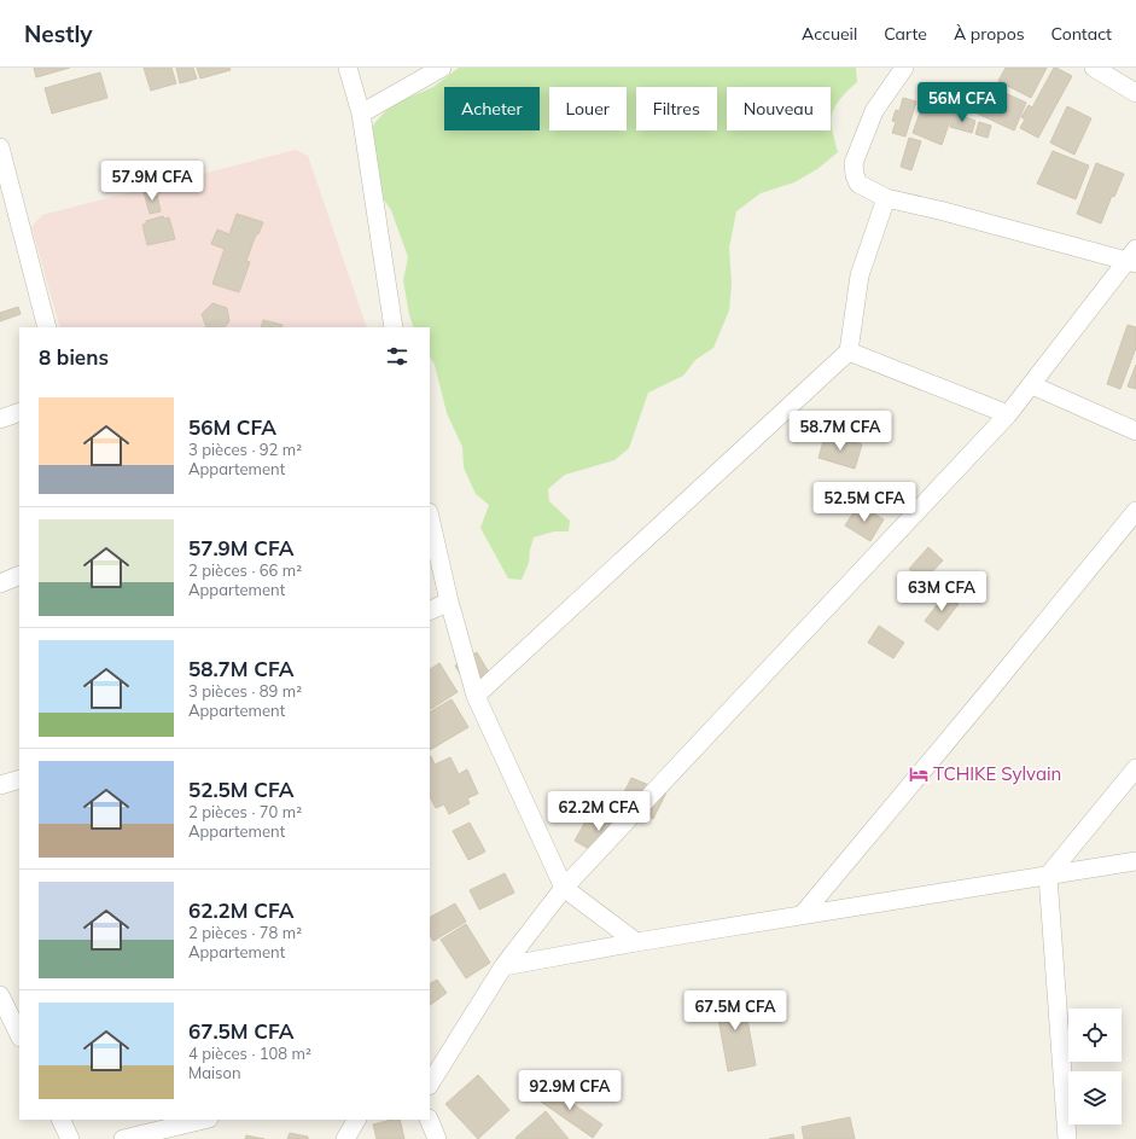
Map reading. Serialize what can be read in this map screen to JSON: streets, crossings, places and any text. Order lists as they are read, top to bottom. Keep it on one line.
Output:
{"places":{"hotel":["TCHIKE Sylvain"]},"page":{"header":"Nestly","nav":["Accueil","Carte","À propos","Contact"],"price":["56M CFA","57.9M CFA","58.7M CFA","52.5M CFA","63M CFA","62.2M CFA","67.5M CFA","92.9M CFA"],"chip":["Acheter","Louer","Filtres","Nouveau"],"heading":"8 biens","list":[{"name":"56M CFA","note":"3 pièces · 92 m² · Appartement"},{"name":"57.9M CFA","note":"2 pièces · 66 m² · Appartement"},{"name":"58.7M CFA","note":"3 pièces · 89 m² · Appartement"},{"name":"52.5M CFA","note":"2 pièces · 70 m² · Appartement"},{"name":"62.2M CFA","note":"2 pièces · 78 m² · Appartement"},{"name":"67.5M CFA","note":"4 pièces · 108 m² · Maison"}]}}
